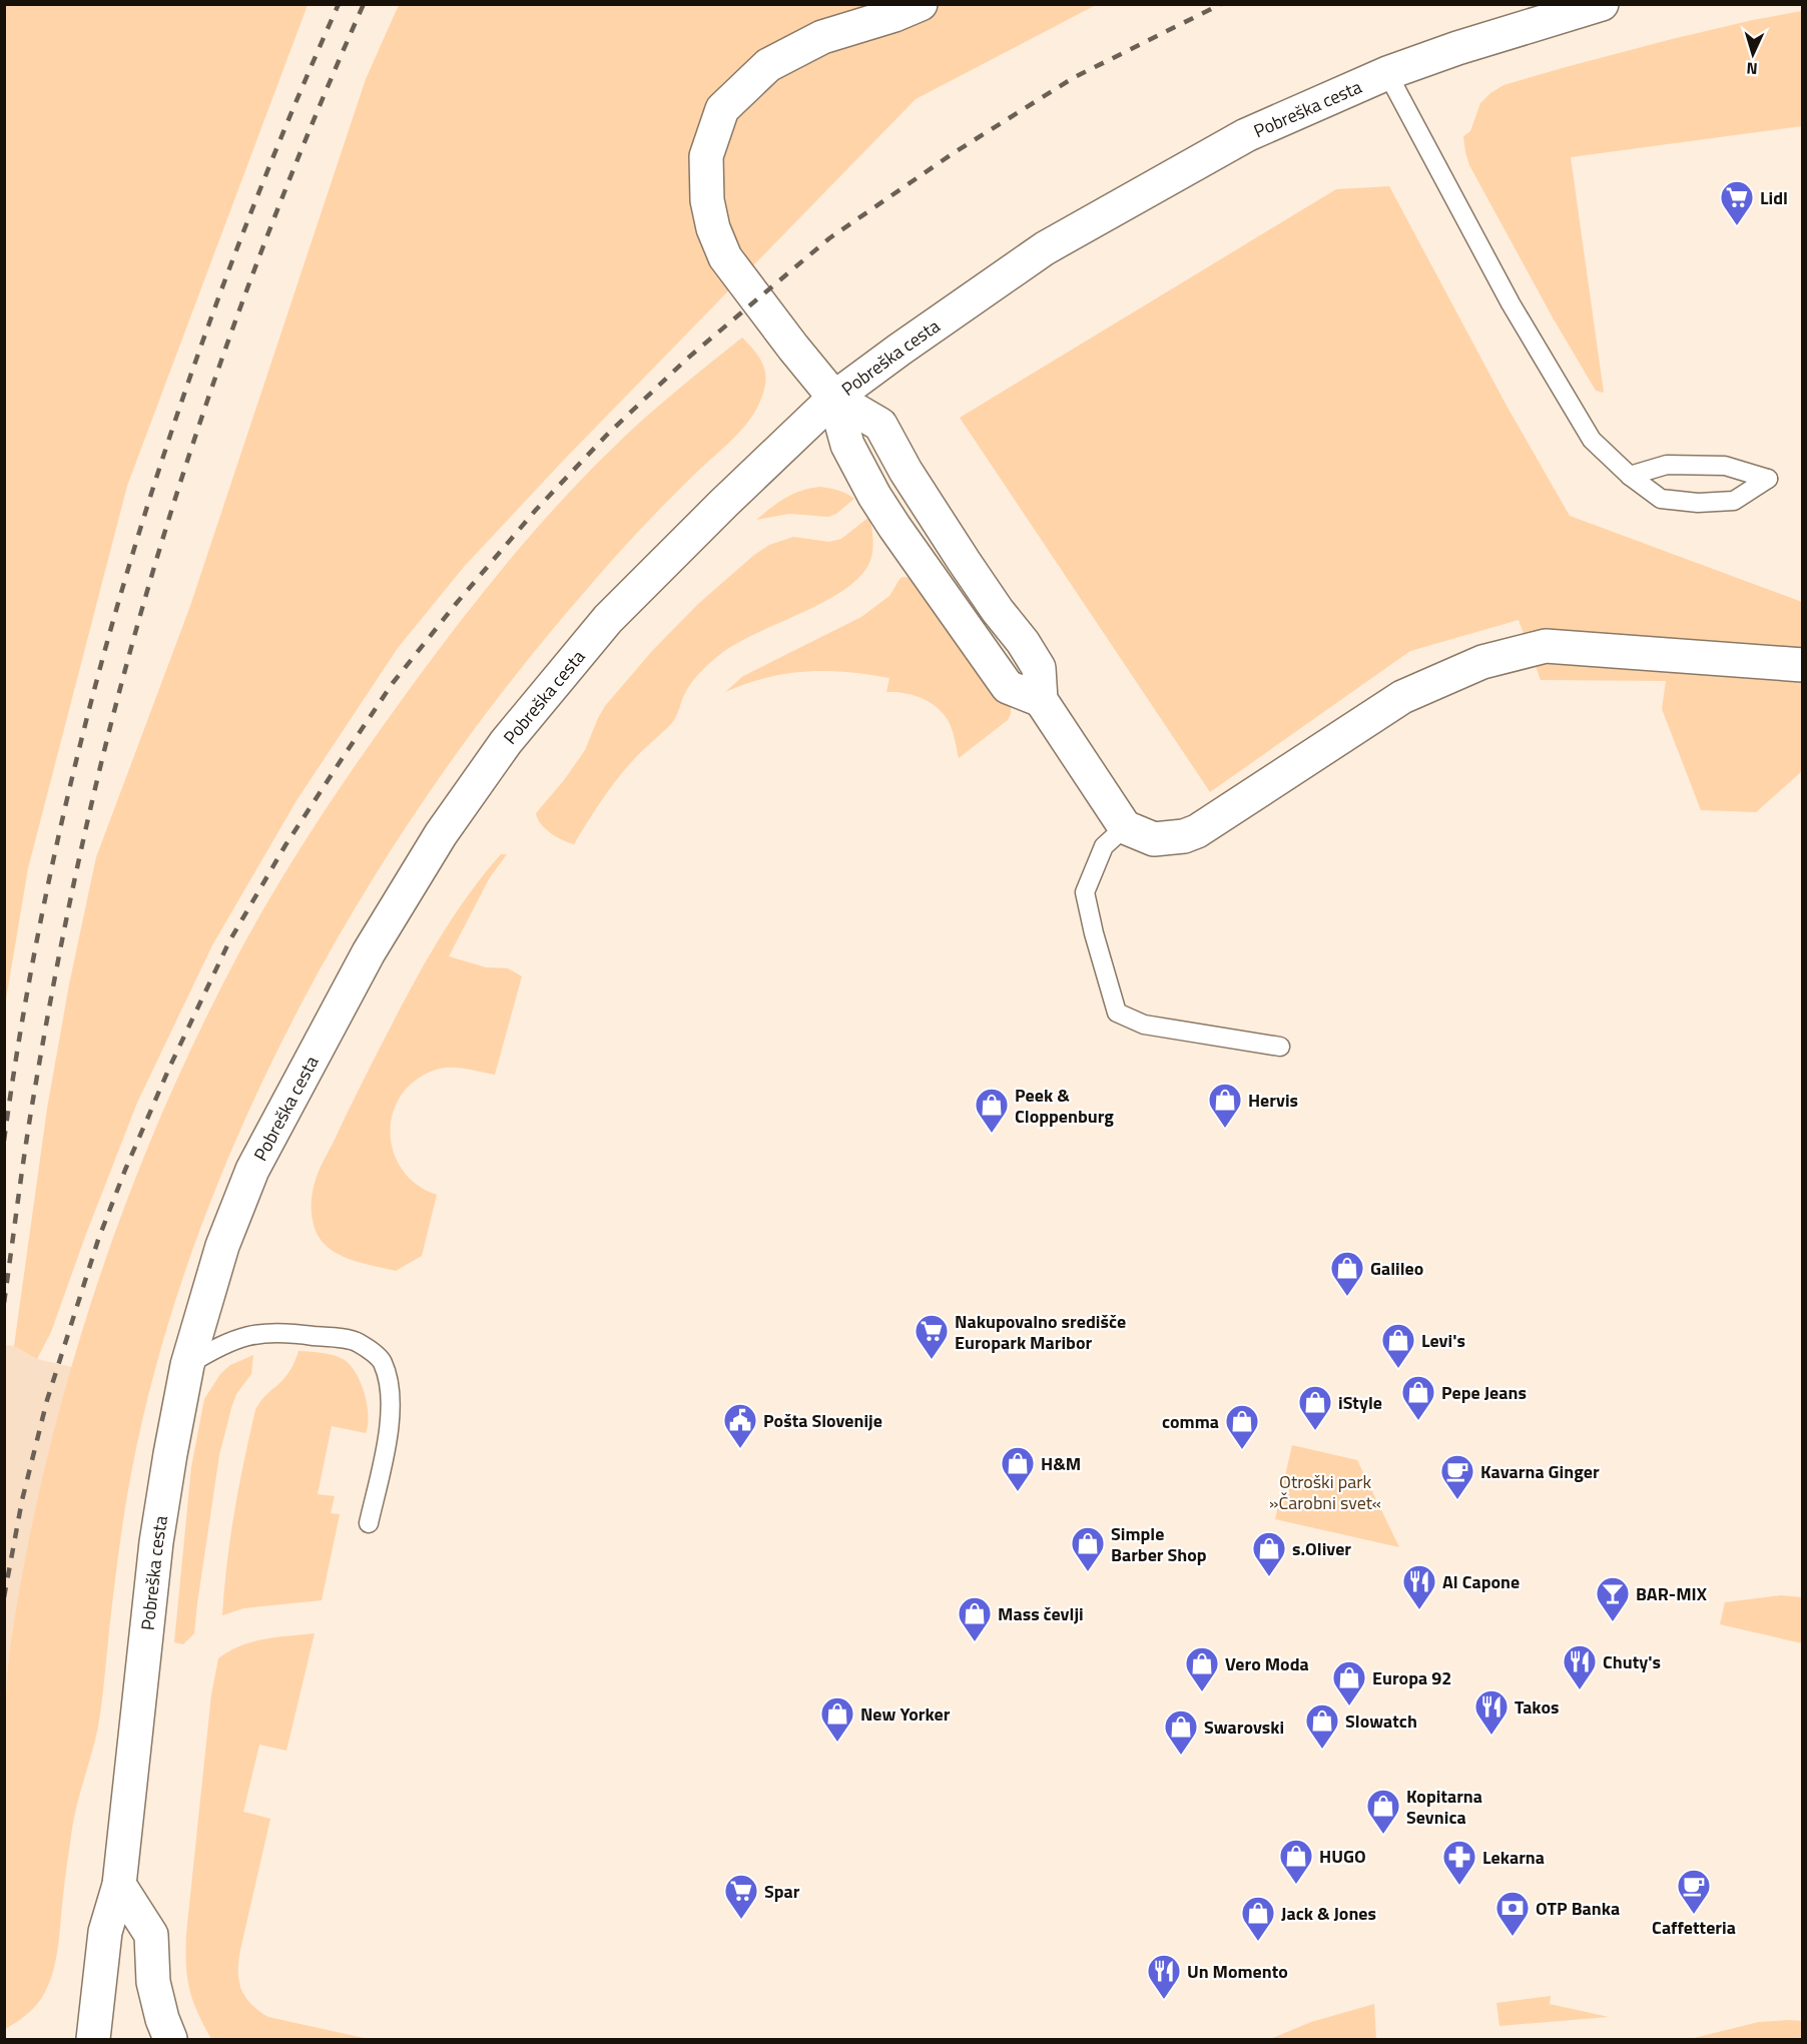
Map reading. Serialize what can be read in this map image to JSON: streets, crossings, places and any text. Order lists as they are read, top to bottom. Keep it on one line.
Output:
{"streets":{"street":["Pobreška cesta"]},"parks":["Otroški park »Čarobni svet«"],"places":{"supermarket":["Lidl","Nakupovalno središče Europark Maribor","Spar"],"shop":["Hervis","Peek & Cloppenburg","Galileo","Levi's","Pepe Jeans","iStyle","comma","H&M","Simple Barber Shop","s.Oliver","Mass čevlji","Vero Moda","Europa 92","New Yorker","Slowatch","Swarovski","Kopitarna Sevnica","HUGO","Jack & Jones"],"public building":["Pošta Slovenije"],"cafe":["Kavarna Ginger","Caffetteria"],"restaurant":["Al Capone","Chuty's","Takos","Un Momento"],"bar":["BAR-MIX"],"pharmacy":["Lekarna"],"bank":["OTP Banka"]},"north":"bottom"}
